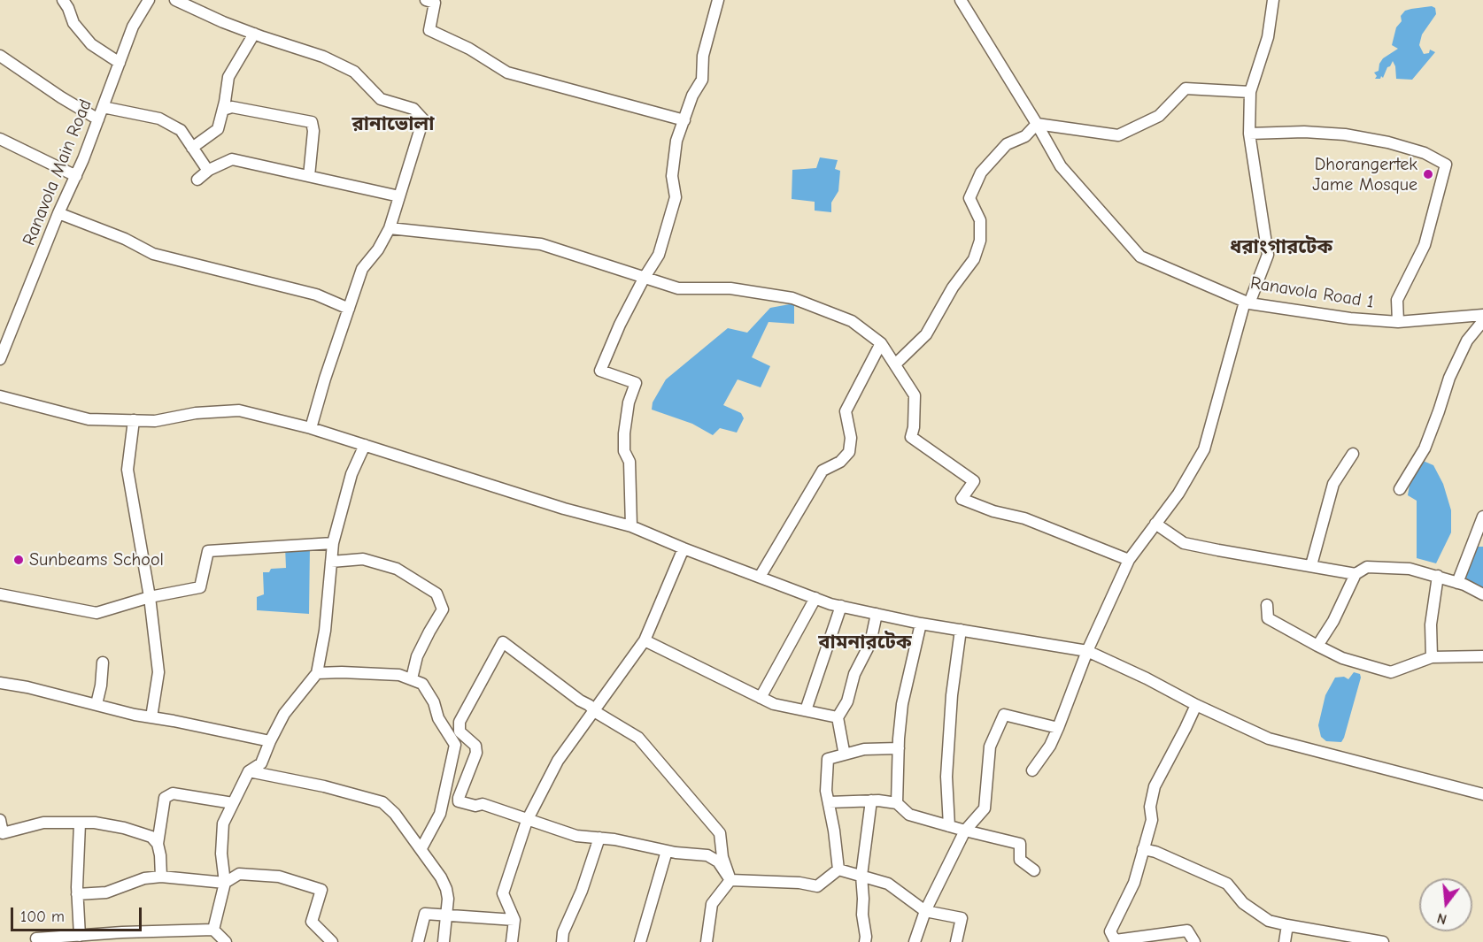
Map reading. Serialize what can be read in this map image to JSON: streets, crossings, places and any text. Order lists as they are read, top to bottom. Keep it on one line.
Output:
{"streets":{"street":["Ranavola Main Road","Ranavola Road 1"]},"districts":["রানাভোলা","ধরাংগারটেক","বামনারটেক"],"places":["Dhorangertek Jame Mosque","Sunbeams School"],"scale_bar":"100 m","north":"bottom"}
